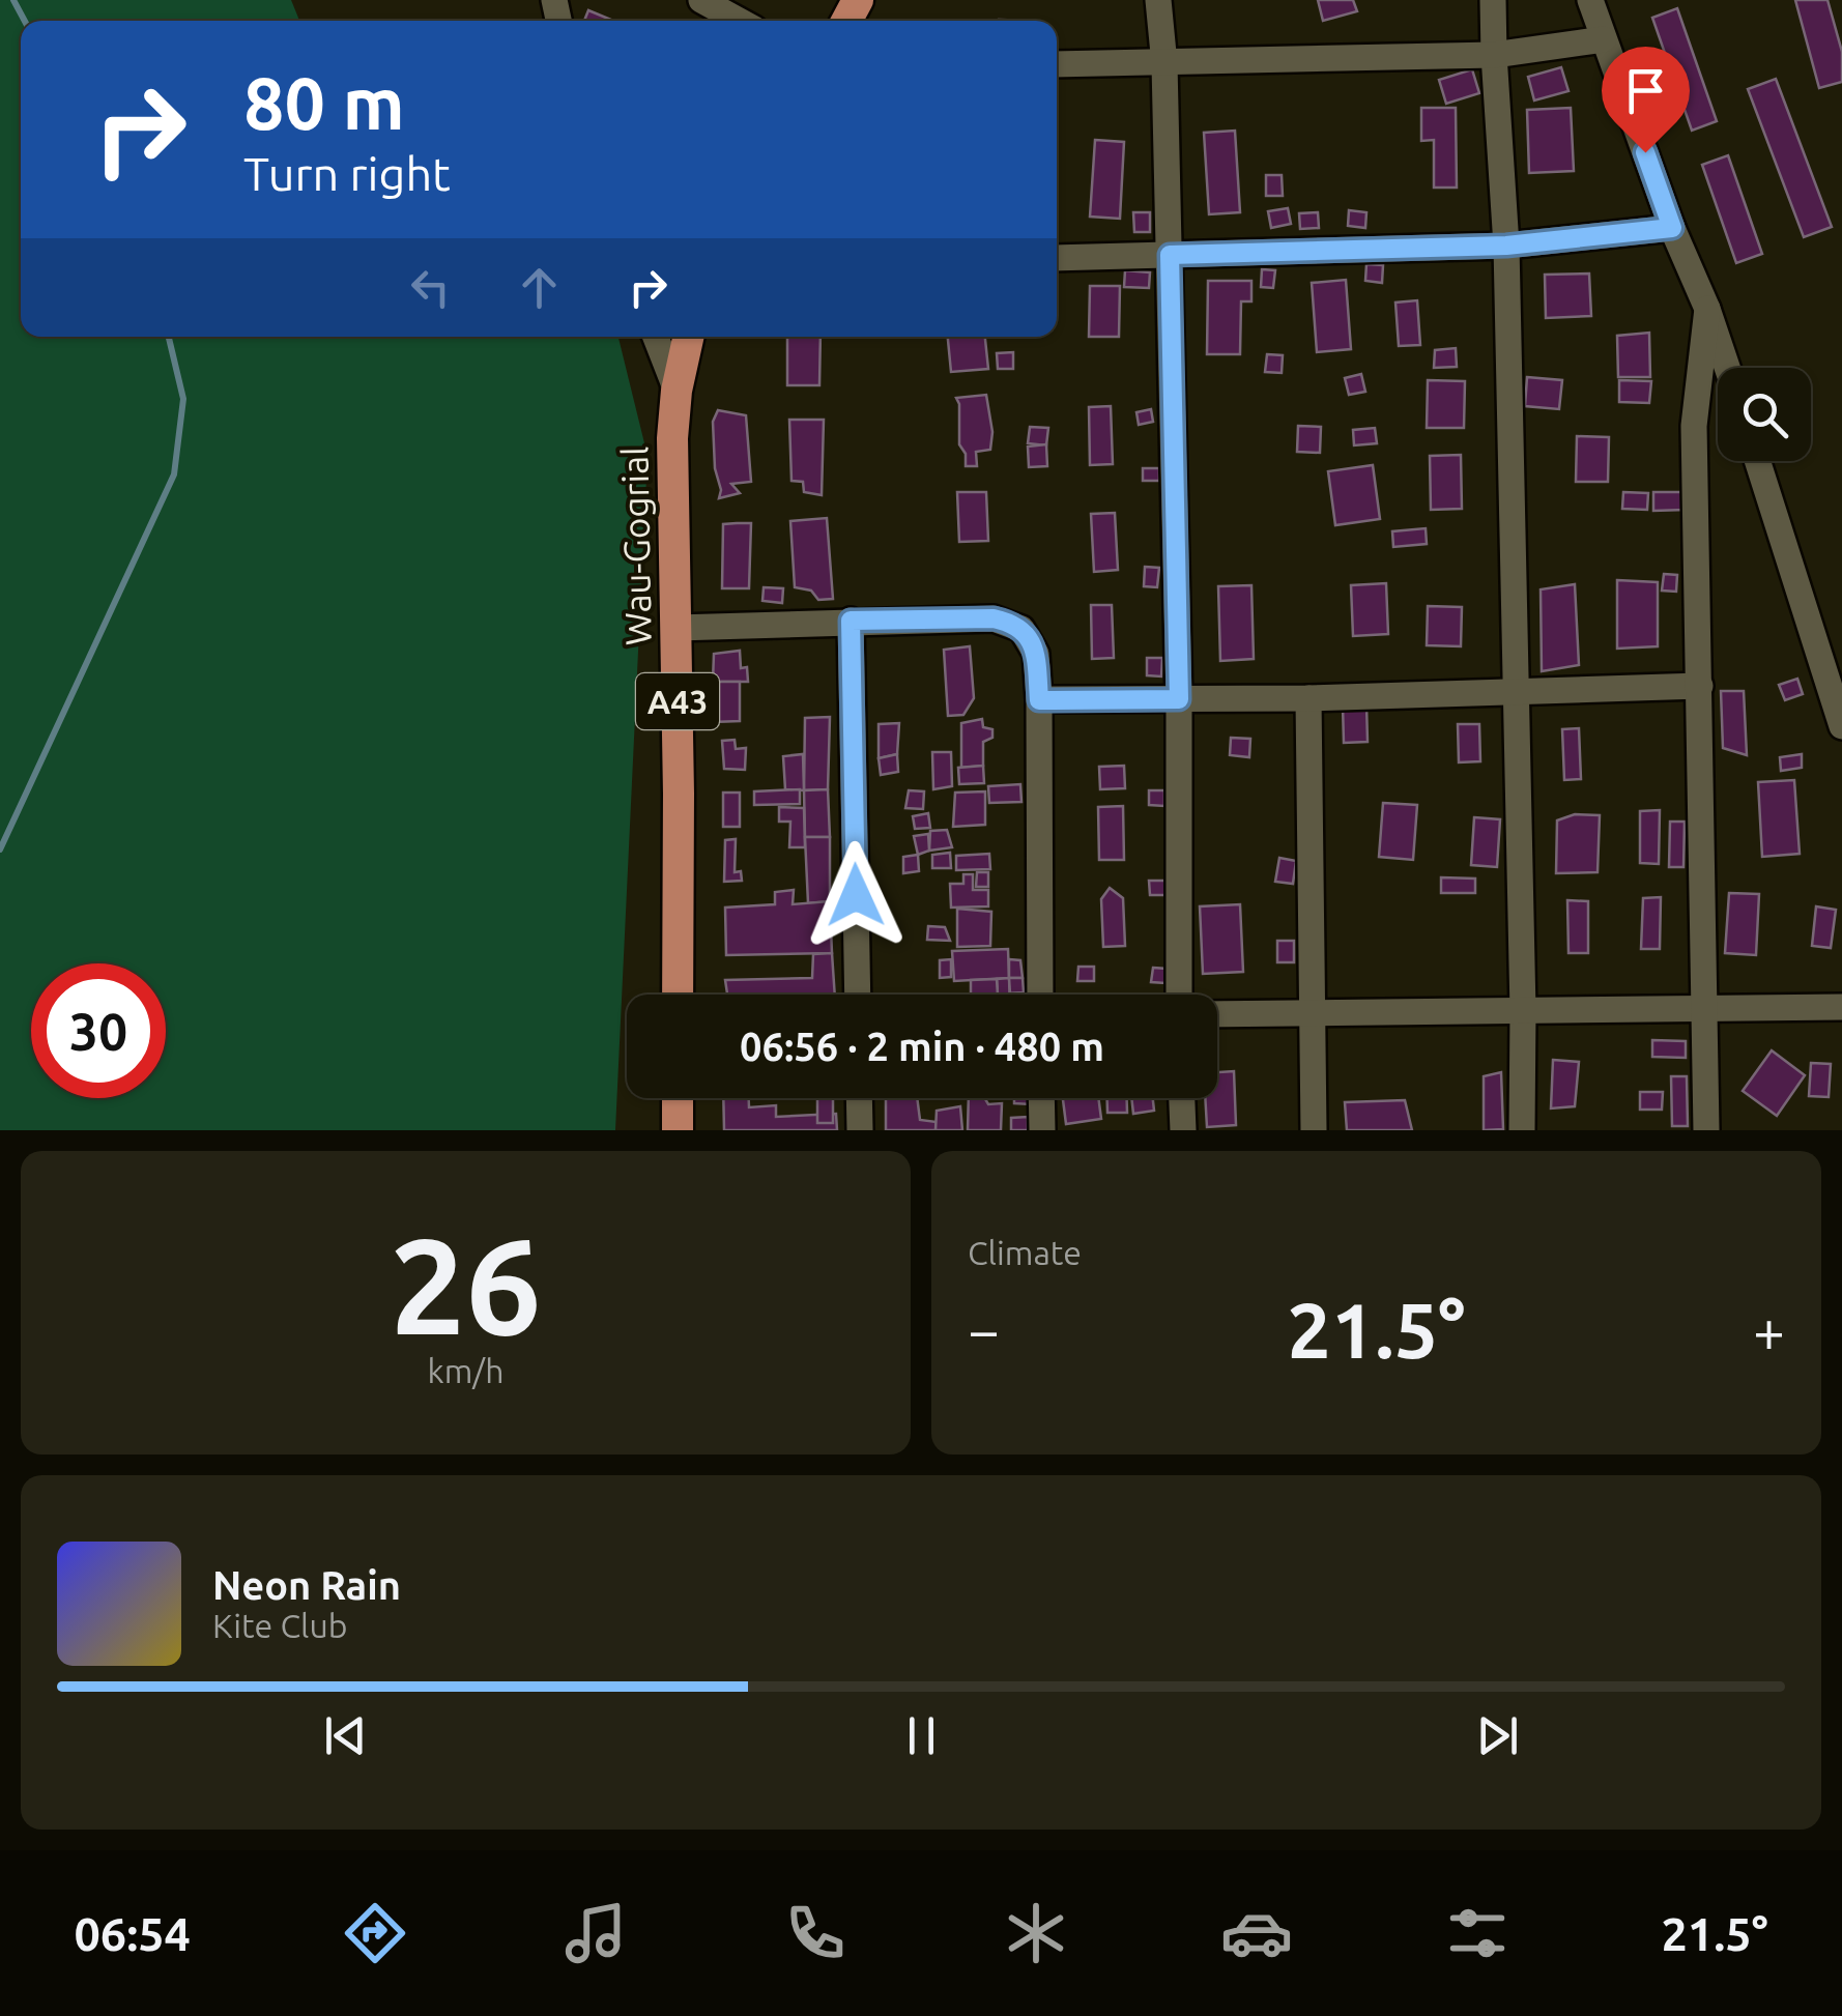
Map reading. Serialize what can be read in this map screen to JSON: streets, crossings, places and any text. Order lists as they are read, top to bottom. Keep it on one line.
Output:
{"streets":{"main road":["Wau-Gogrial","A43"]},"page":{"turn":["80 m","Turn right"],"limit":"30","trip":"06:56 · 2 min · 480 m","tile":[["26","km/h"],"Climate"],"heat":["−","21.5°","+"],"song":["Neon Rain","Kite Club"],"tabs":["06:54","21.5°"]}}
